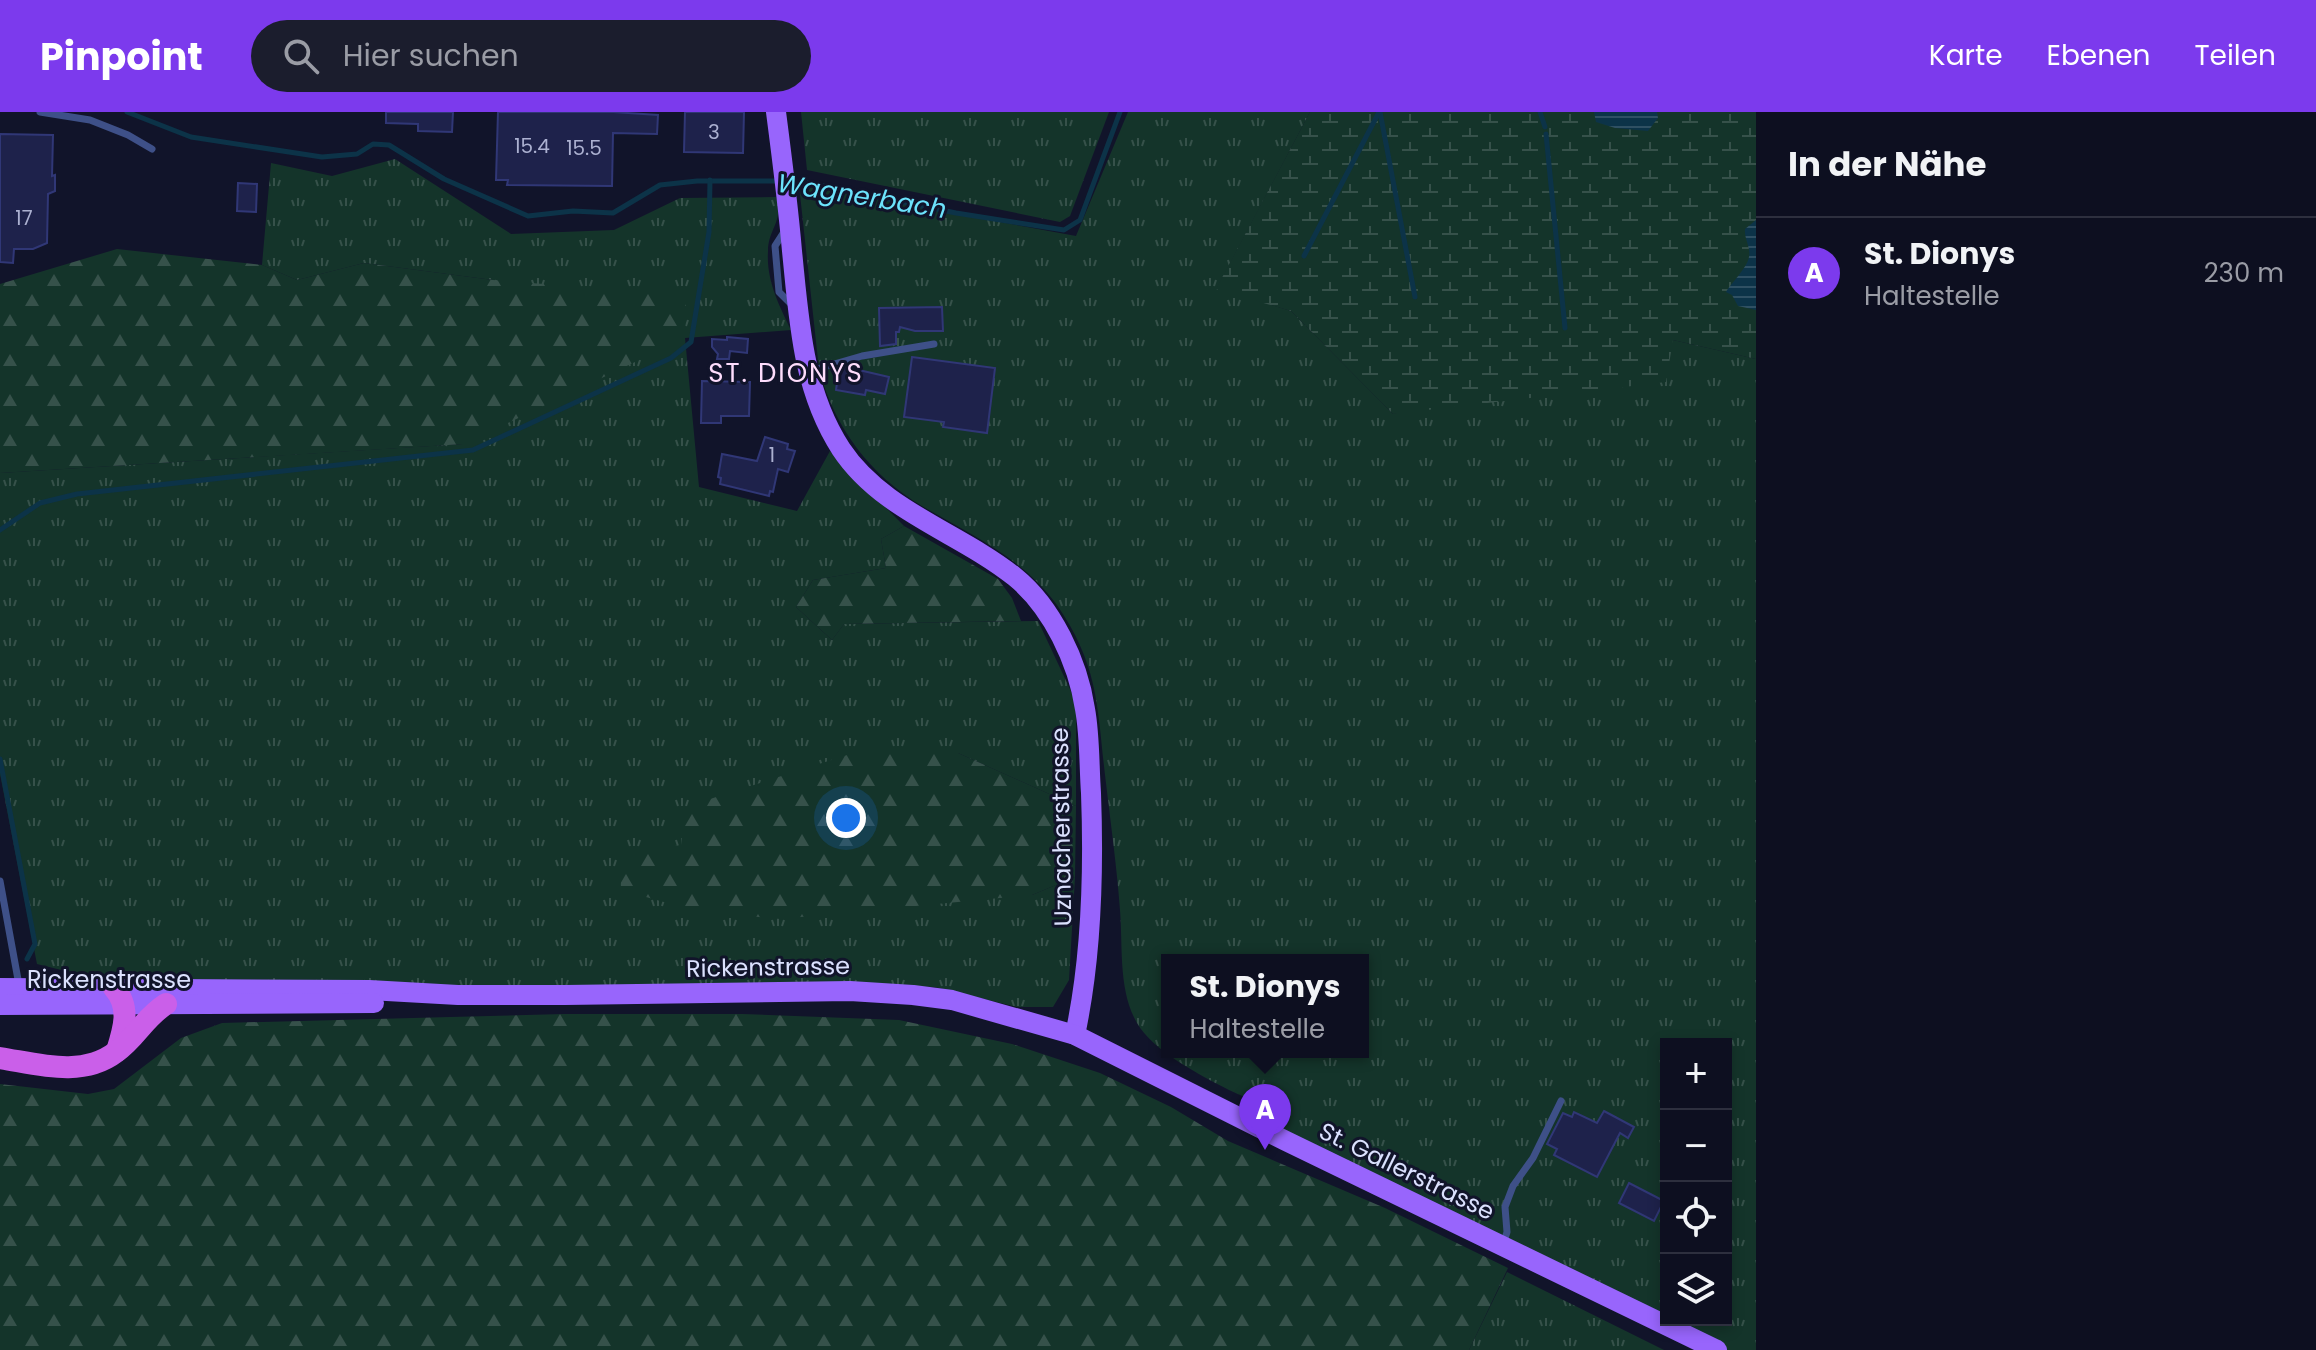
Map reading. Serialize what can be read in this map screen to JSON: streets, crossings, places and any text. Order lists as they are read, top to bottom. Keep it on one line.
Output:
{"streets":{"main road":["Uznacherstrasse","Rickenstrasse","St. Gallerstrasse"]},"crossings":[["Uznacherstrasse","Rickenstrasse"],["Uznacherstrasse","St. Gallerstrasse"],["Rickenstrasse","St. Gallerstrasse"]],"districts":["ST. DIONYS"],"water":["Wagnerbach"],"house_numbers":["3","15.4","15.5","17","1"],"page":{"header":"Pinpoint","search":"Hier suchen","nav":["Karte","Ebenen","Teilen"],"heading":"In der Nähe","list":[{"mark":"A","name":"St. Dionys","note":"Haltestelle","value":"230 m"}],"popup":["St. Dionys","Haltestelle"],"map_buttons":["+","−"],"pins":"A"}}
